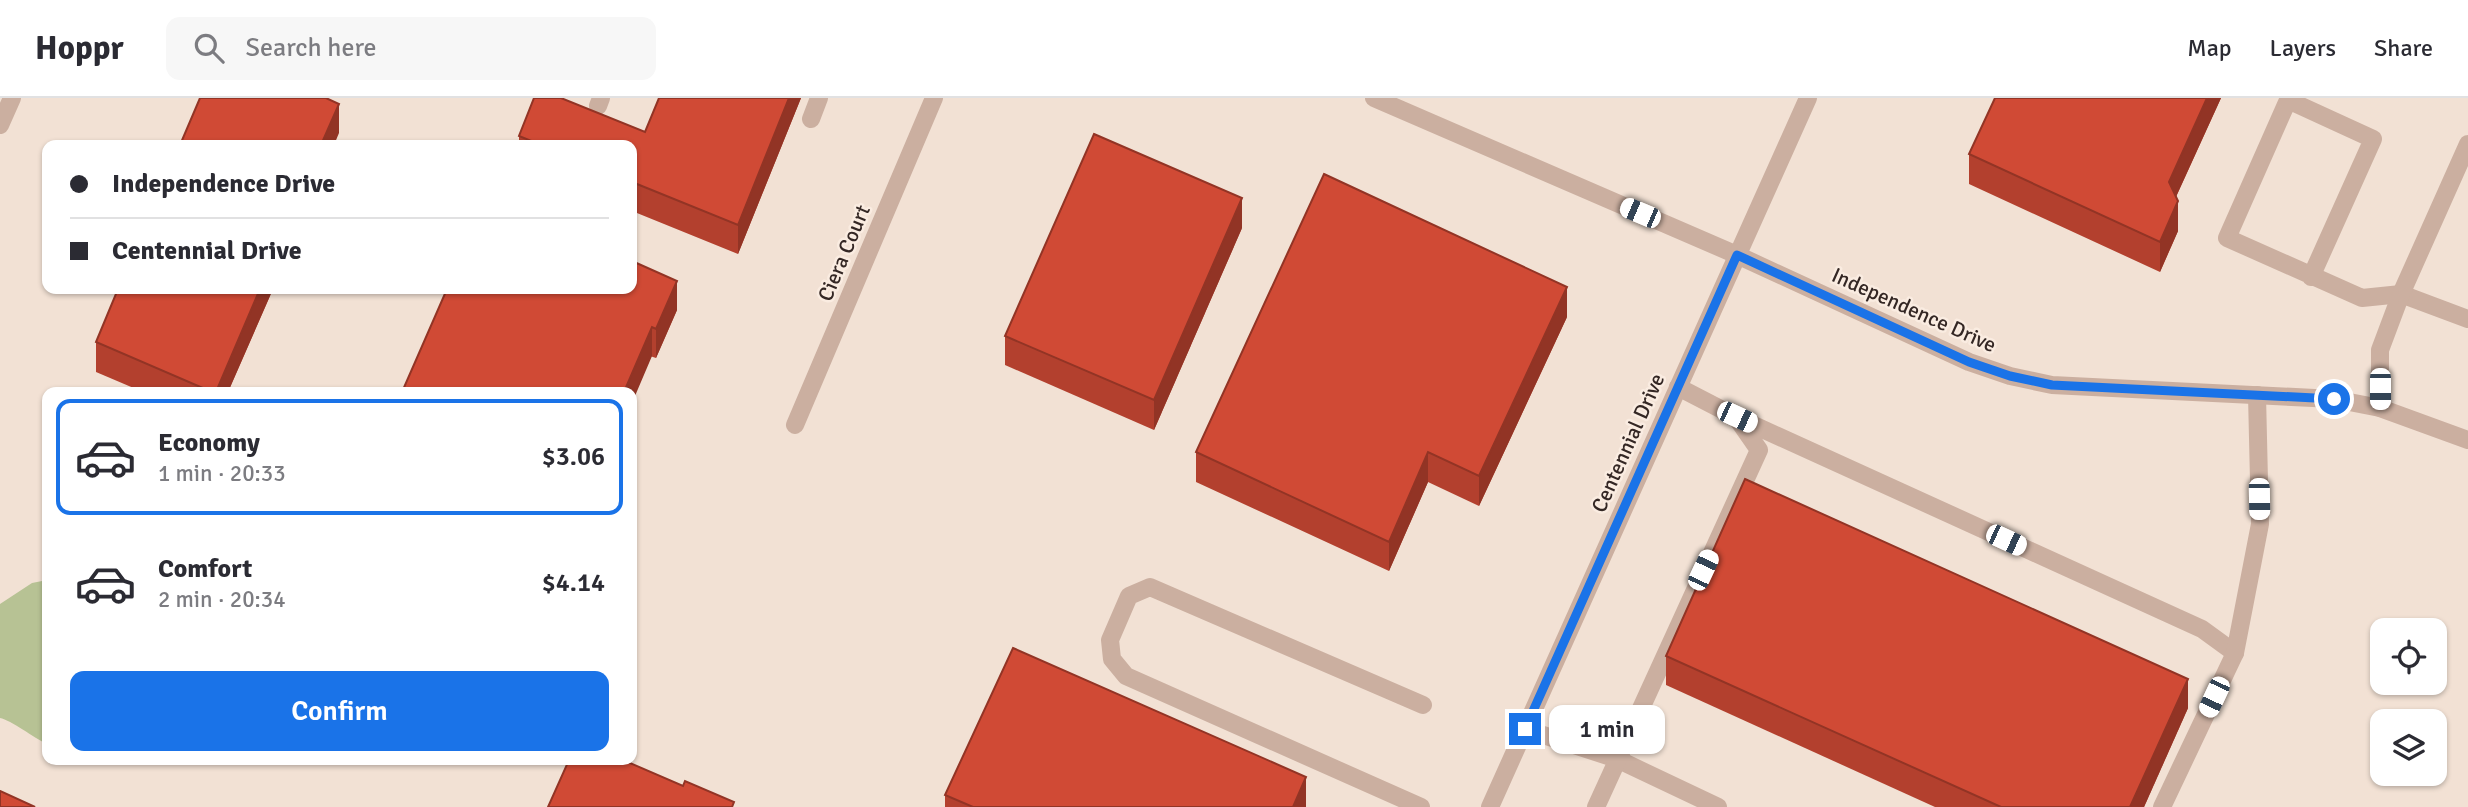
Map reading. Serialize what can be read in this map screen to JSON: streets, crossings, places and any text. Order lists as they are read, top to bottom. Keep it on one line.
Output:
{"streets":{"street":["Ciera Court","Independence Drive","Centennial Drive"]},"crossings":[["Independence Drive","Centennial Drive"]],"page":{"header":"Hoppr","search":"Search here","nav":["Map","Layers","Share"],"banner":["Independence Drive","Centennial Drive"],"list":[{"name":"Economy","note":"1 min · 20:33","value":"$3.06"},{"name":"Comfort","note":"2 min · 20:34","value":"$4.14"}],"buttons":"Confirm","bubble":"1 min"}}
